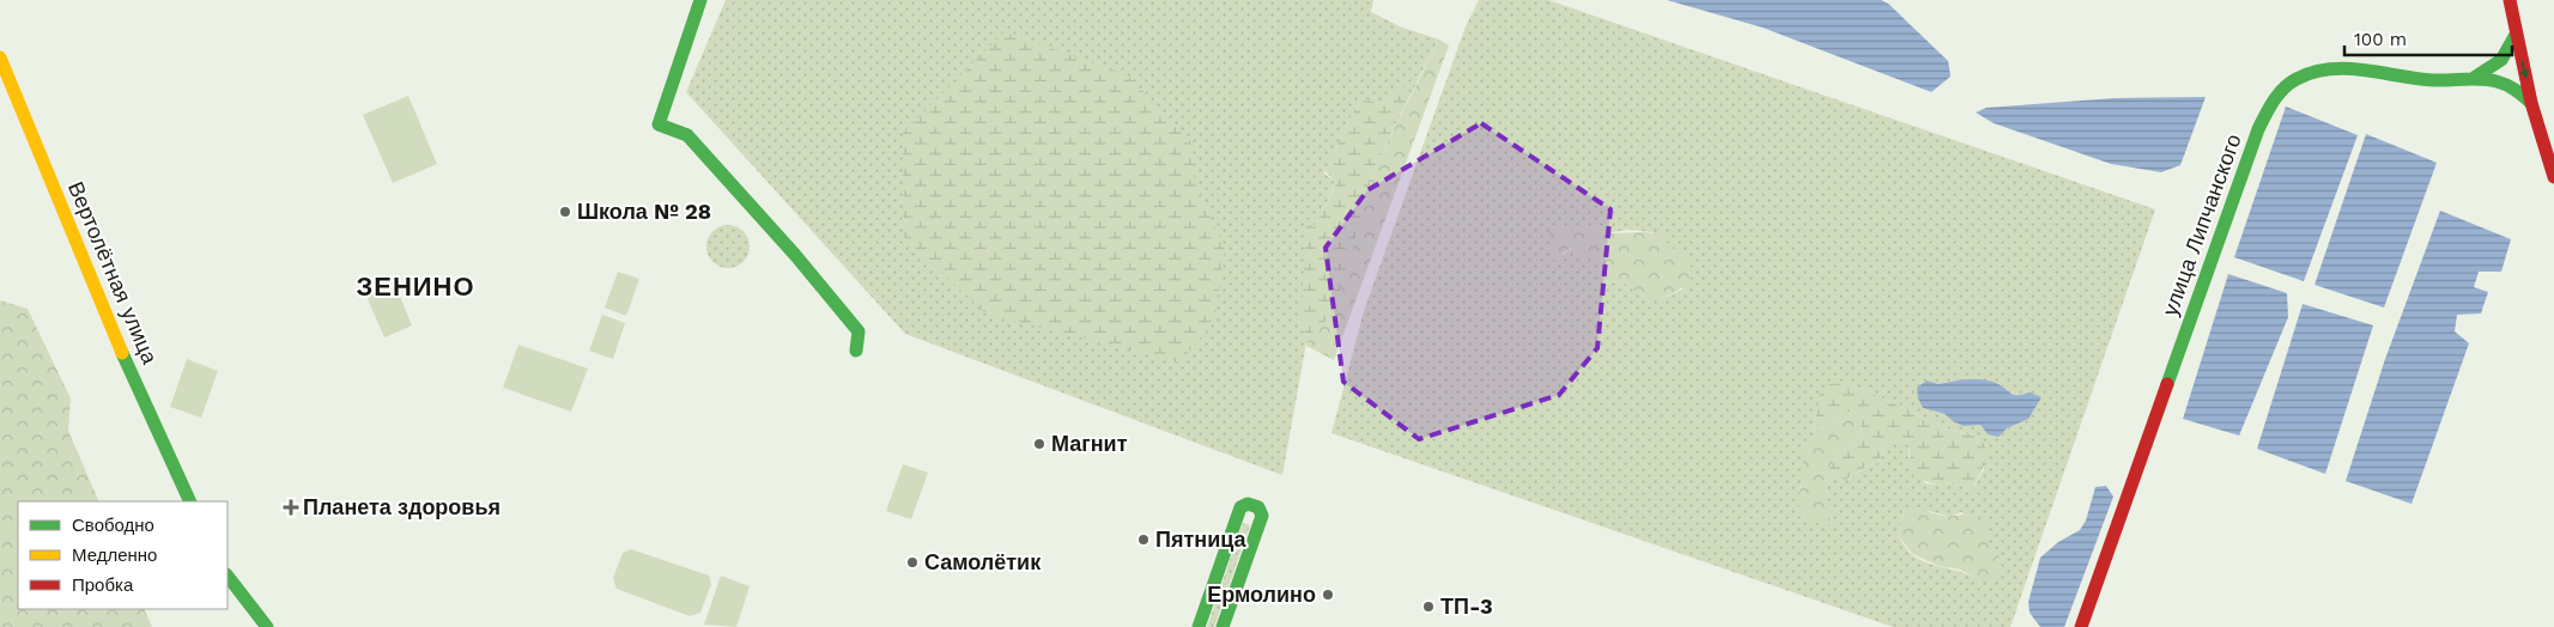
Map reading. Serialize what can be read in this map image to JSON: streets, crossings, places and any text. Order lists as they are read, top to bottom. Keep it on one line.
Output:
{"streets":{"street":["улица Липчанского","Вертолётная улица"]},"districts":["ЗЕНИНО"],"places":{"other":["Школа № 28","Магнит","Пятница","Самолётик","Ермолино","ТП-3"],"health":["Планета здоровья"]},"legend":["Свободно","Медленно","Пробка"],"scale_bar":"100 m"}
